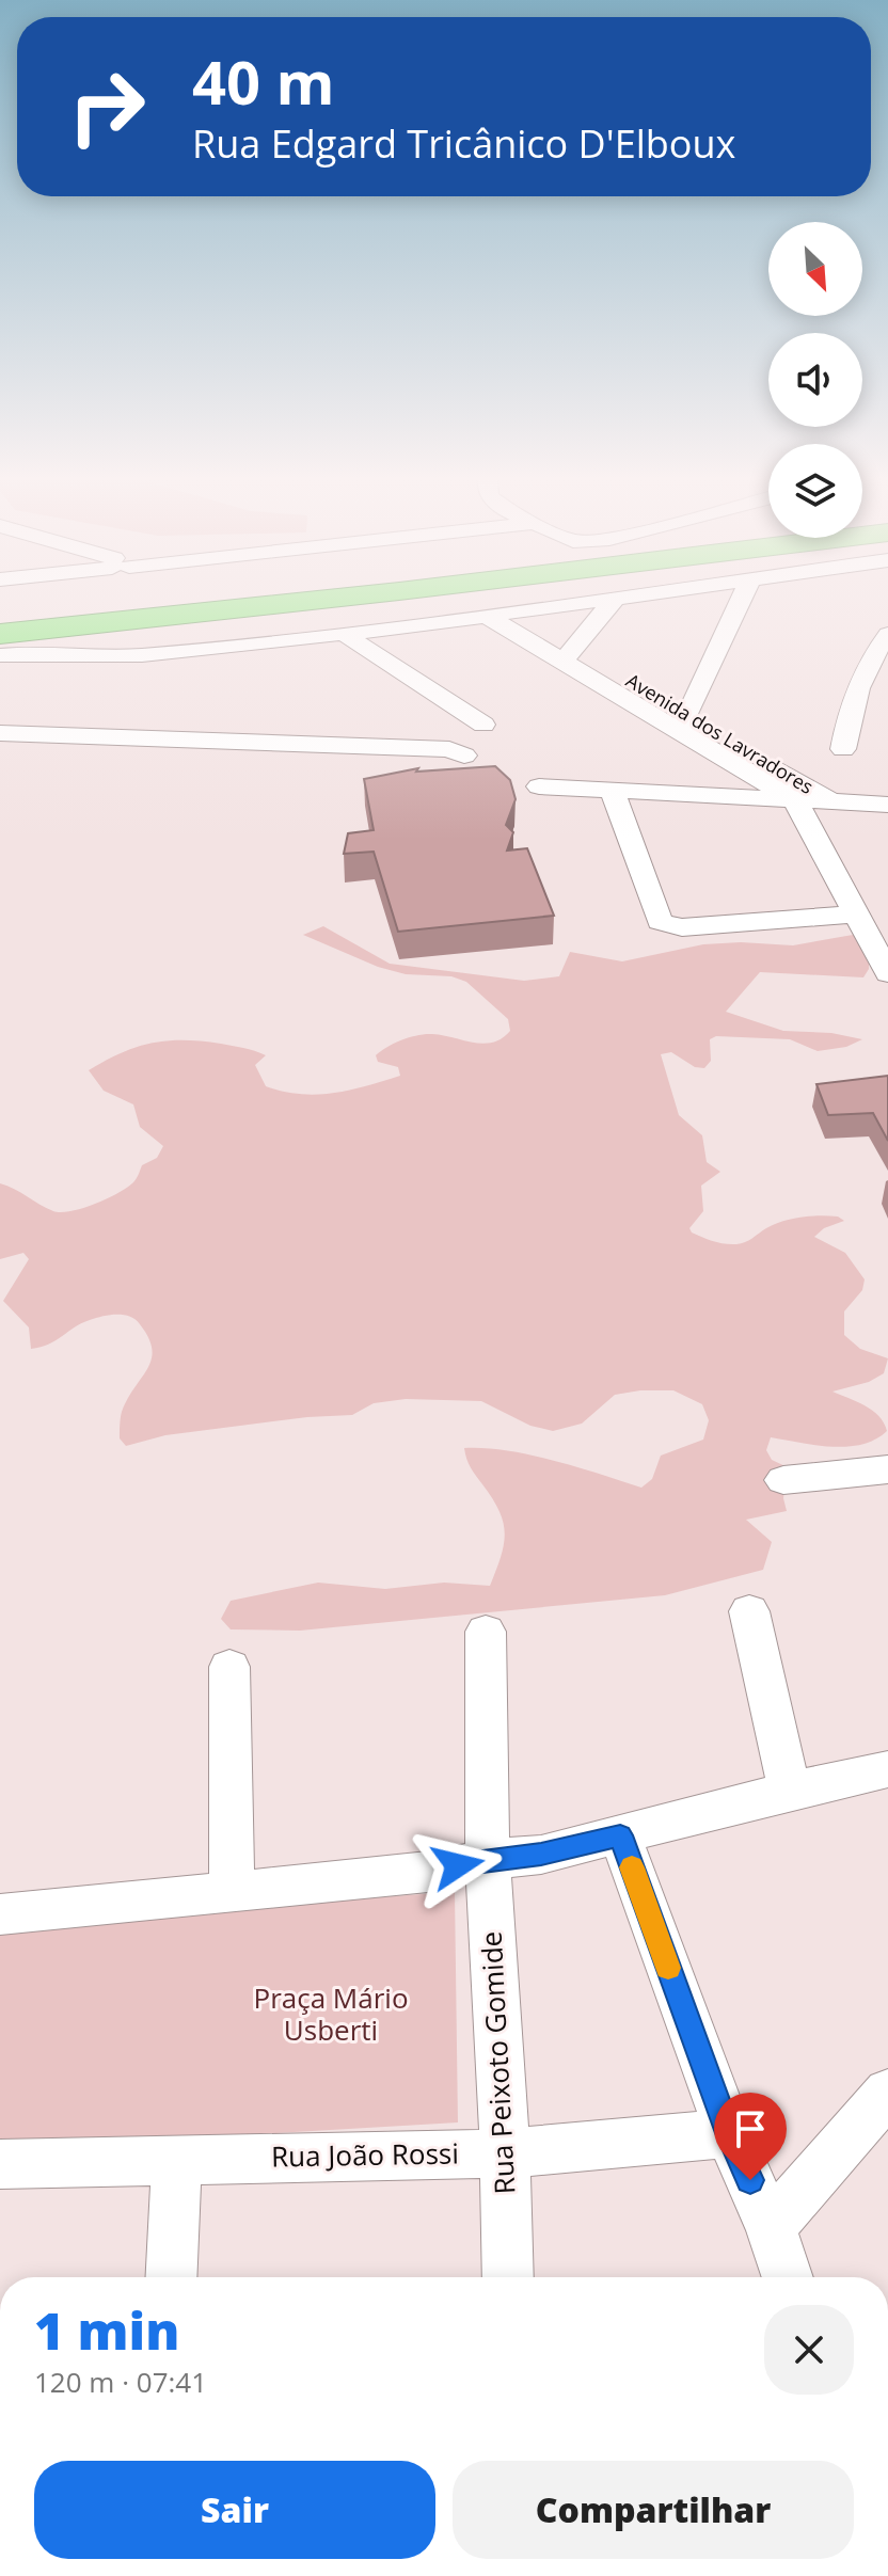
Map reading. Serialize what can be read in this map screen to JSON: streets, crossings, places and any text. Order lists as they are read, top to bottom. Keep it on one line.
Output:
{"streets":{"street":["Avenida dos Lavradores","Rua Peixoto Gomide","Rua João Rossi"]},"crossings":[["Rua Peixoto Gomide","Rua João Rossi"]],"parks":["Praça Mário Usberti"],"north":"bottom right","page":{"turn":["40 m","Rua Edgard Tricânico D'Elboux"],"heading":["1 min","120 m · 07:41"],"buttons":["Sair","Compartilhar"]}}
